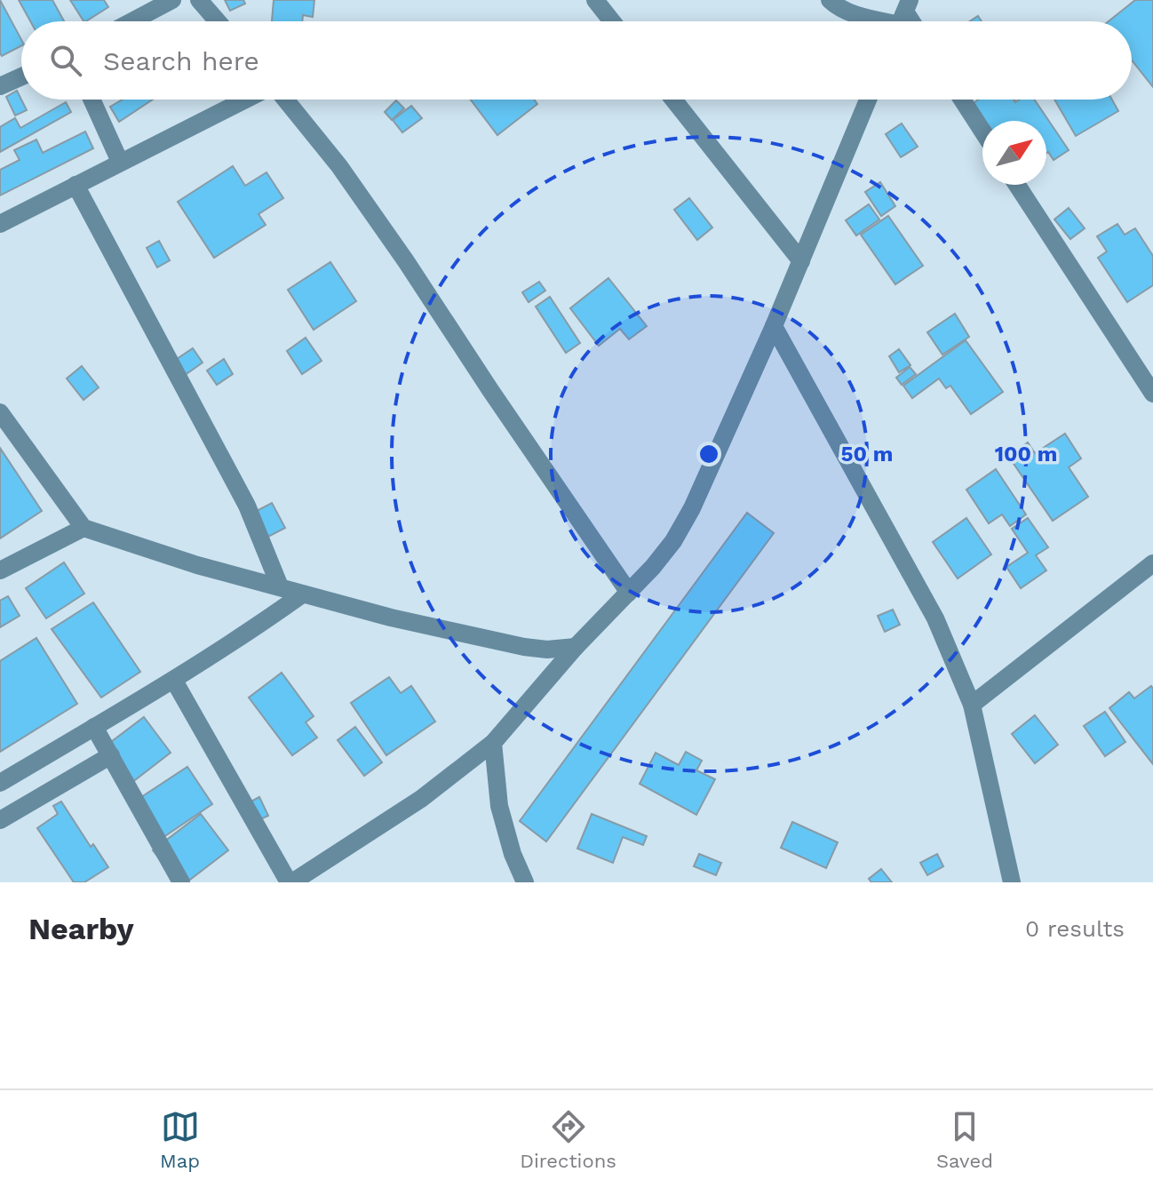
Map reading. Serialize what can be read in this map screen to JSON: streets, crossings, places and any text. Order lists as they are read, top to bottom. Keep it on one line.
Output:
{"north":"top right","page":{"search":"Search here","heading":["Nearby","0 results"],"nav":["Map","Directions","Saved"]},"rings":["50 m","100 m"]}
